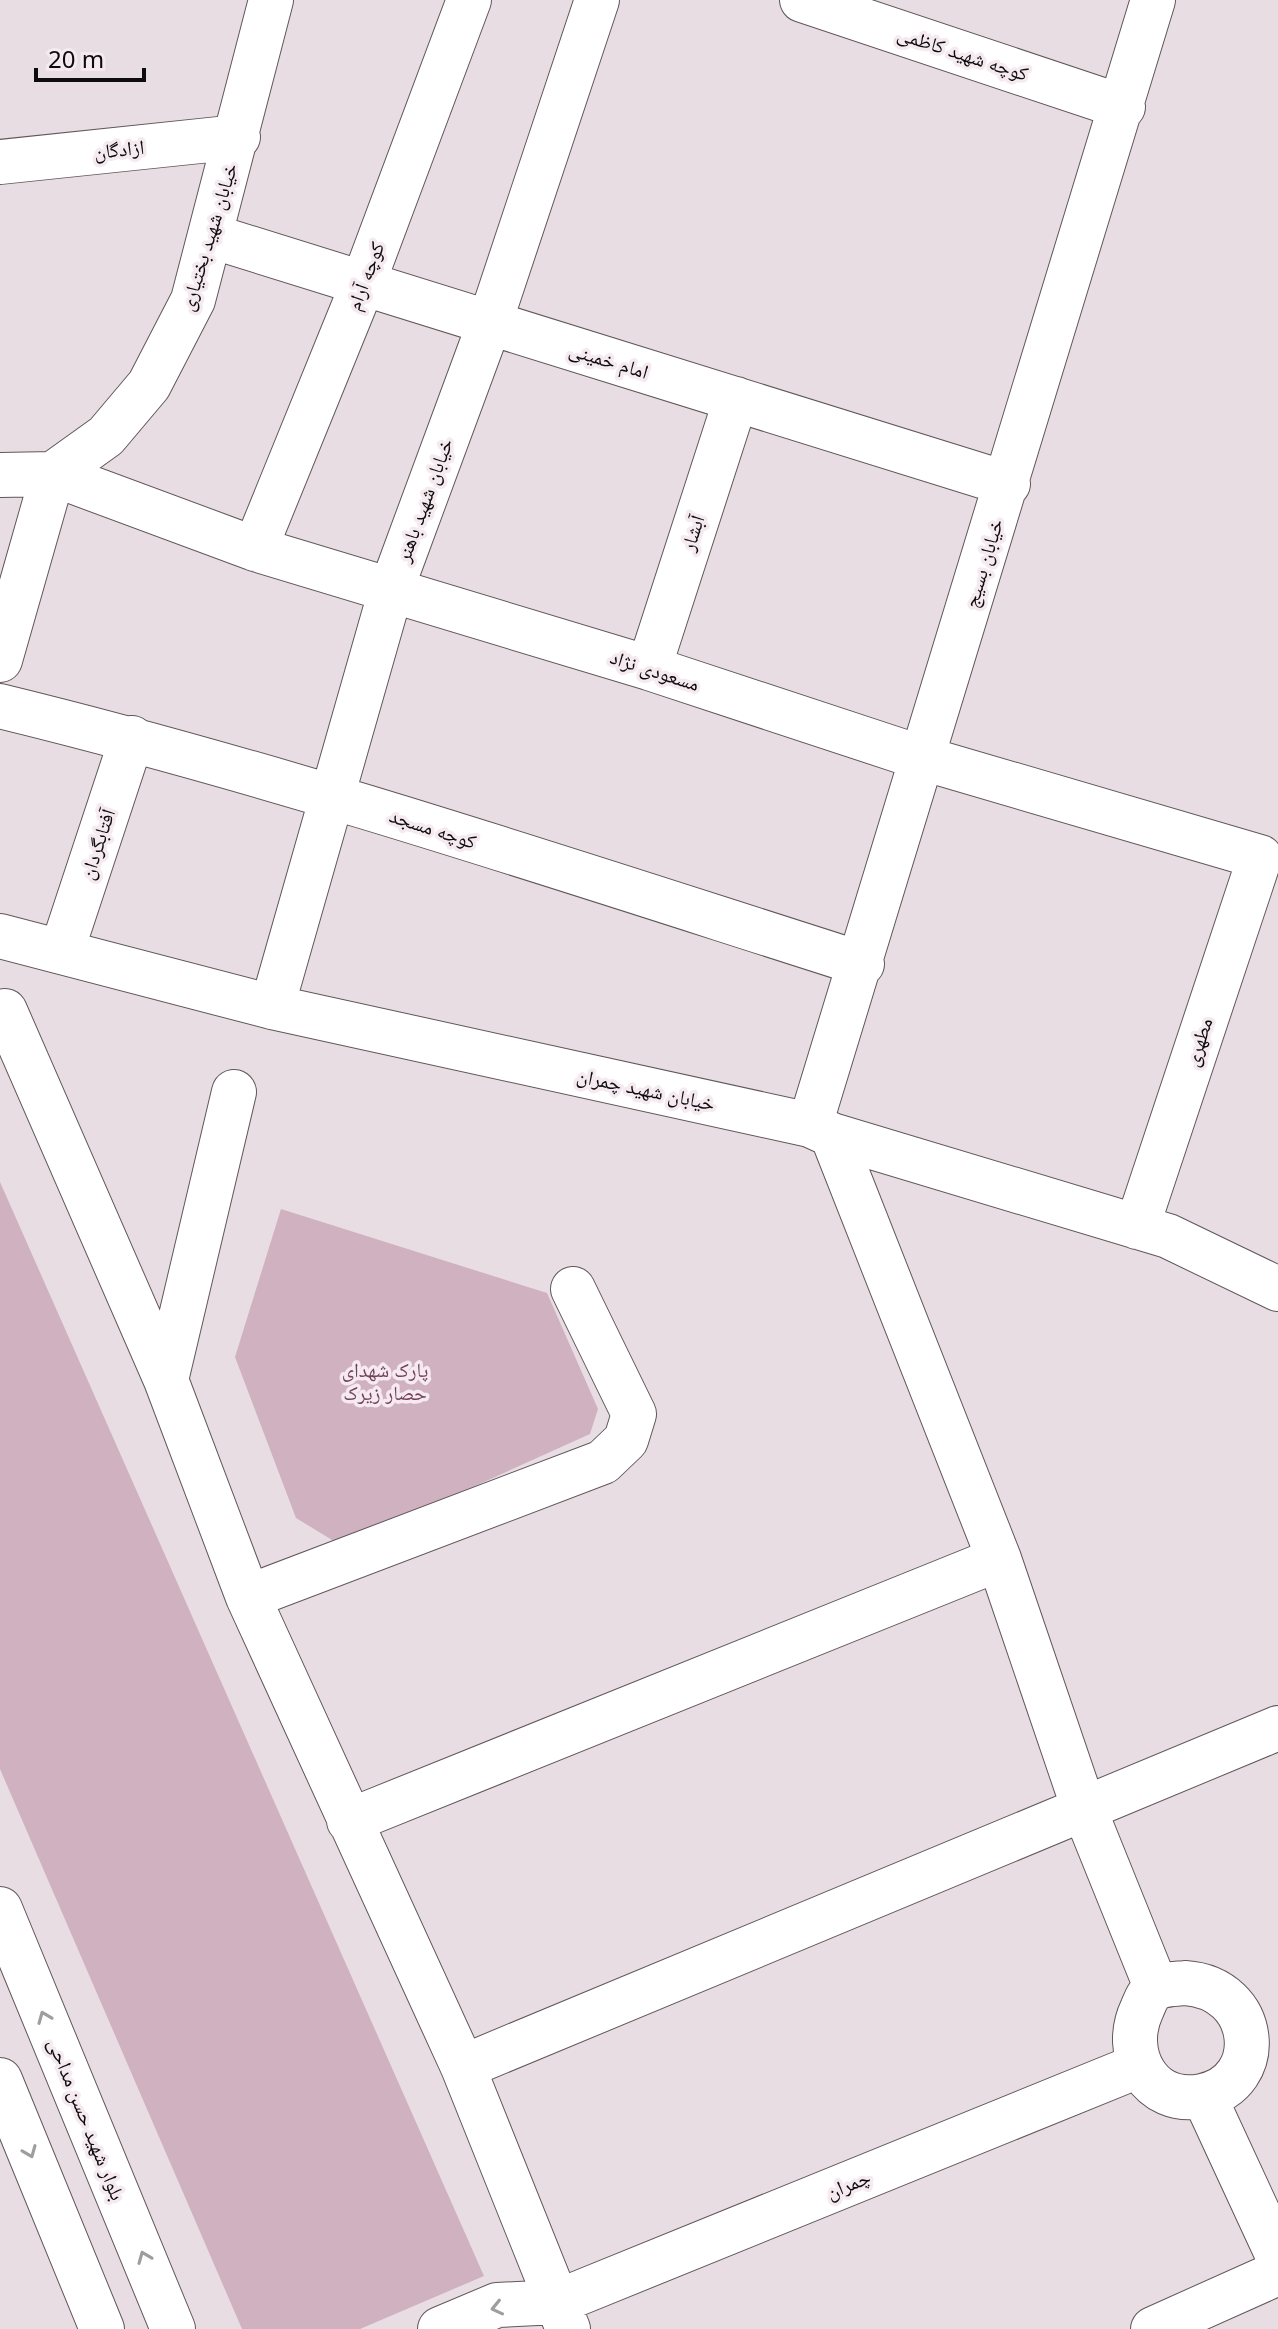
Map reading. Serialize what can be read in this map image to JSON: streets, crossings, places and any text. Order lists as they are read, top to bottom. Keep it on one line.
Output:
{"streets":{"street":["کوچه شهید کاظمی","ازادگان","خیابان شهید بختیاری","کوچه آرام","امام خمینی","خیابان شهید باهنر","آبشار","خیابان بسیج","مسعودی نژاد","کوچه مسجد","آفتابگردان","مطهری","خیابان شهید چمران","بلوار شهید حسن مداحی","چمران"]},"crossings":[["کوچه شهید کاظمی","خیابان بسیج"],["ازادگان","خیابان شهید بختیاری"],["خیابان شهید بختیاری","امام خمینی"],["خیابان شهید بختیاری","مسعودی نژاد"],["کوچه آرام","امام خمینی"],["کوچه آرام","مسعودی نژاد"],["امام خمینی","خیابان شهید باهنر"],["امام خمینی","آبشار"],["امام خمینی","خیابان بسیج"],["خیابان شهید باهنر","مسعودی نژاد"],["خیابان شهید باهنر","کوچه مسجد"],["خیابان شهید باهنر","خیابان شهید چمران"],["آبشار","مسعودی نژاد"],["خیابان بسیج","مسعودی نژاد"],["خیابان بسیج","کوچه مسجد"],["خیابان بسیج","خیابان شهید چمران"],["مسعودی نژاد","مطهری"],["کوچه مسجد","آفتابگردان"],["آفتابگردان","خیابان شهید چمران"],["مطهری","خیابان شهید چمران"]],"parks":["پارک شهدای حصار زیرک"],"scale_bar":"20 m"}
